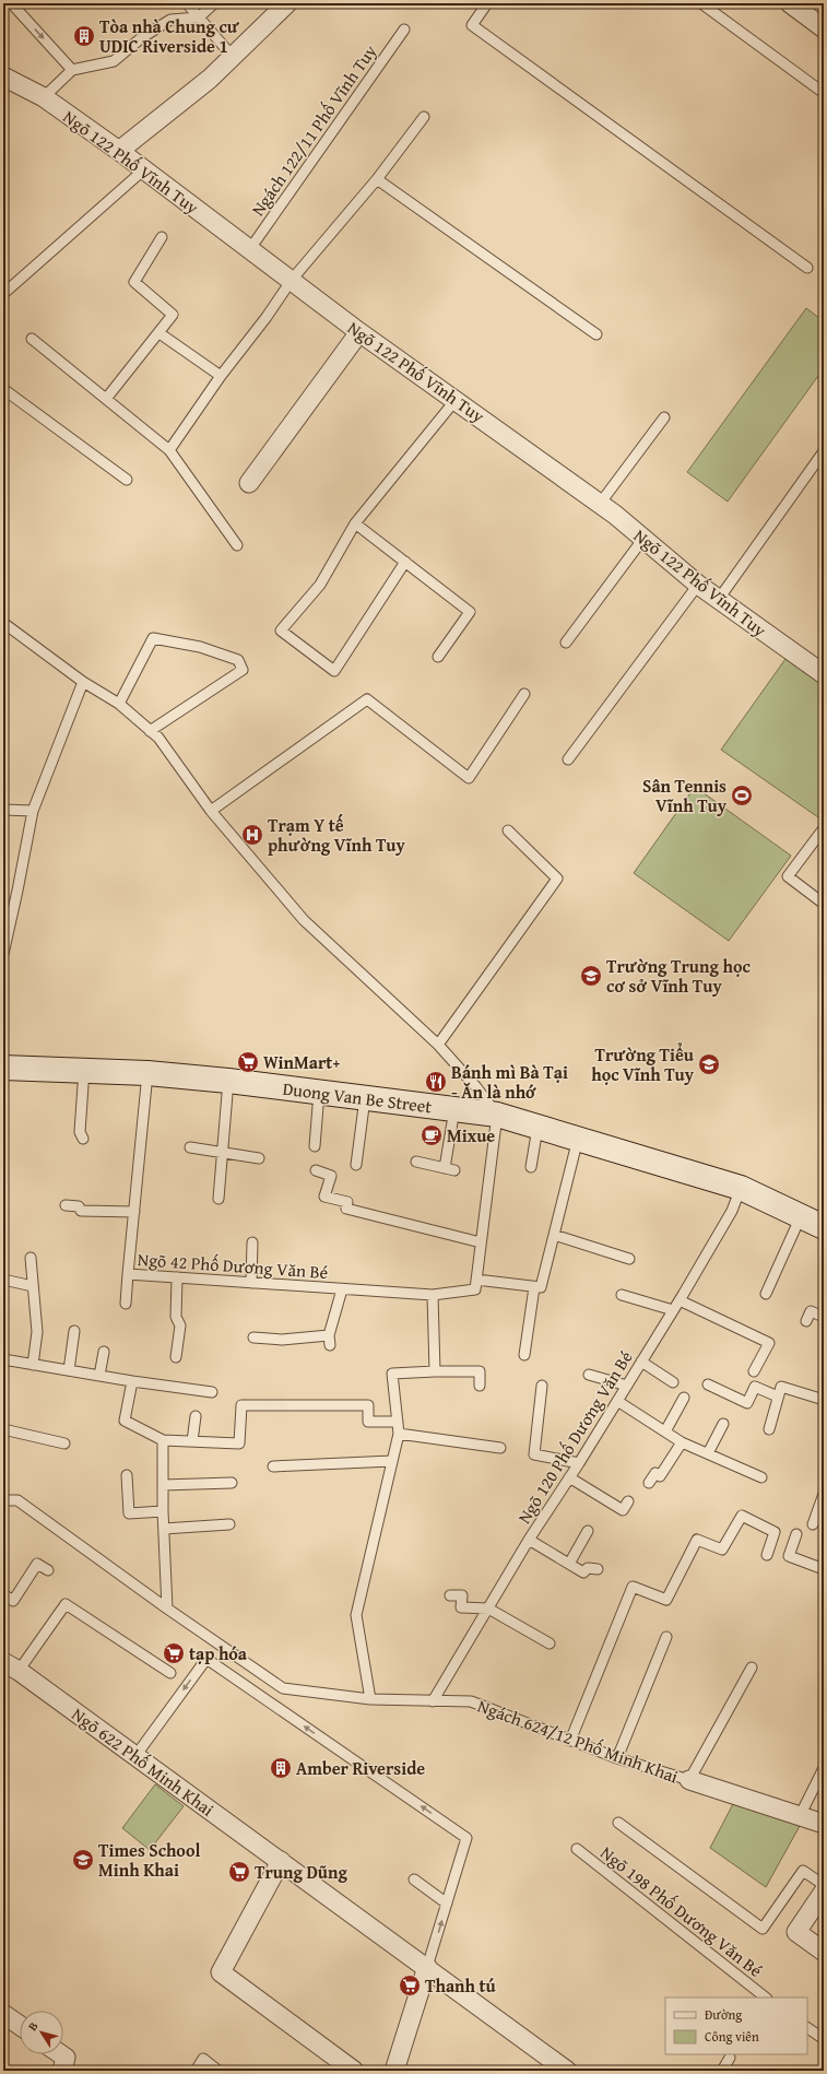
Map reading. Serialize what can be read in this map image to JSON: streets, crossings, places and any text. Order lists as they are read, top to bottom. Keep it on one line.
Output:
{"streets":{"street":["Ngõ 122 Phố Vĩnh Tuy","Duong Van Be Street","Ngách 624/12 Phố Minh Khai","Ngõ 622 Phố Minh Khai"],"lane":["Ngách 122/11 Phố Vĩnh Tuy","Ngõ 42 Phố Dương Văn Bé","Ngõ 120 Phố Dương Văn Bé","Ngõ 198 Phố Dương Văn Bé"]},"crossings":[["Ngách 122/11 Phố Vĩnh Tuy","Ngõ 122 Phố Vĩnh Tuy"],["Duong Van Be Street","Ngõ 42 Phố Dương Văn Bé"],["Duong Van Be Street","Ngõ 120 Phố Dương Văn Bé"],["Ngõ 120 Phố Dương Văn Bé","Ngách 624/12 Phố Minh Khai"]],"places":{"building":["Tòa nhà Chung cư UDIC Riverside 1","Amber Riverside"],"sports":["Sân Tennis Vĩnh Tuy"],"hospital":["Trạm Y tế phường Vĩnh Tuy"],"school or university":["Trường Trung học cơ sở Vĩnh Tuy","Trường Tiểu học Vĩnh Tuy","Times School Minh Khai"],"supermarket":["WinMart+","tạp hóa","Trung Dũng","Thanh tú"],"restaurant":["Bánh mì Bà Tại - Ăn là nhớ"],"cafe":["Mixue"]},"legend":["Đường","Công viên"],"north":"top left"}
